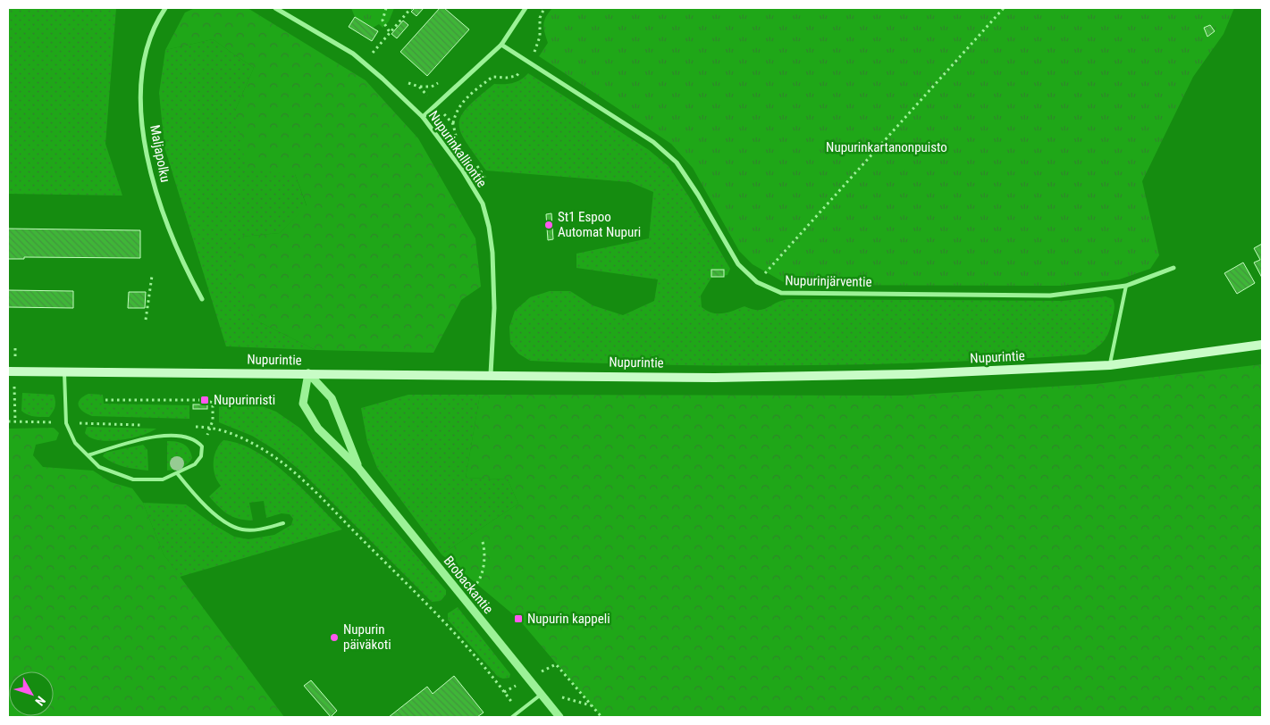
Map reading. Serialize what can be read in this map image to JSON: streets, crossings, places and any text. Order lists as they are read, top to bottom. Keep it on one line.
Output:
{"streets":{"main road":["Nupurintie"],"street":["Nupurinkalliontie","Maljapolku","Nupurinjärventie","Brobackantie"]},"crossings":[["Nupurinkalliontie","Nupurintie"],["Nupurintie","Brobackantie"]],"parks":["Nupurinkartanonpuisto"],"places":{"other":["St1 Espoo Automat Nupuri","Nupurin päiväkoti"],"transit":["Nupurinristi","Nupurin kappeli"]},"north":"bottom right"}
